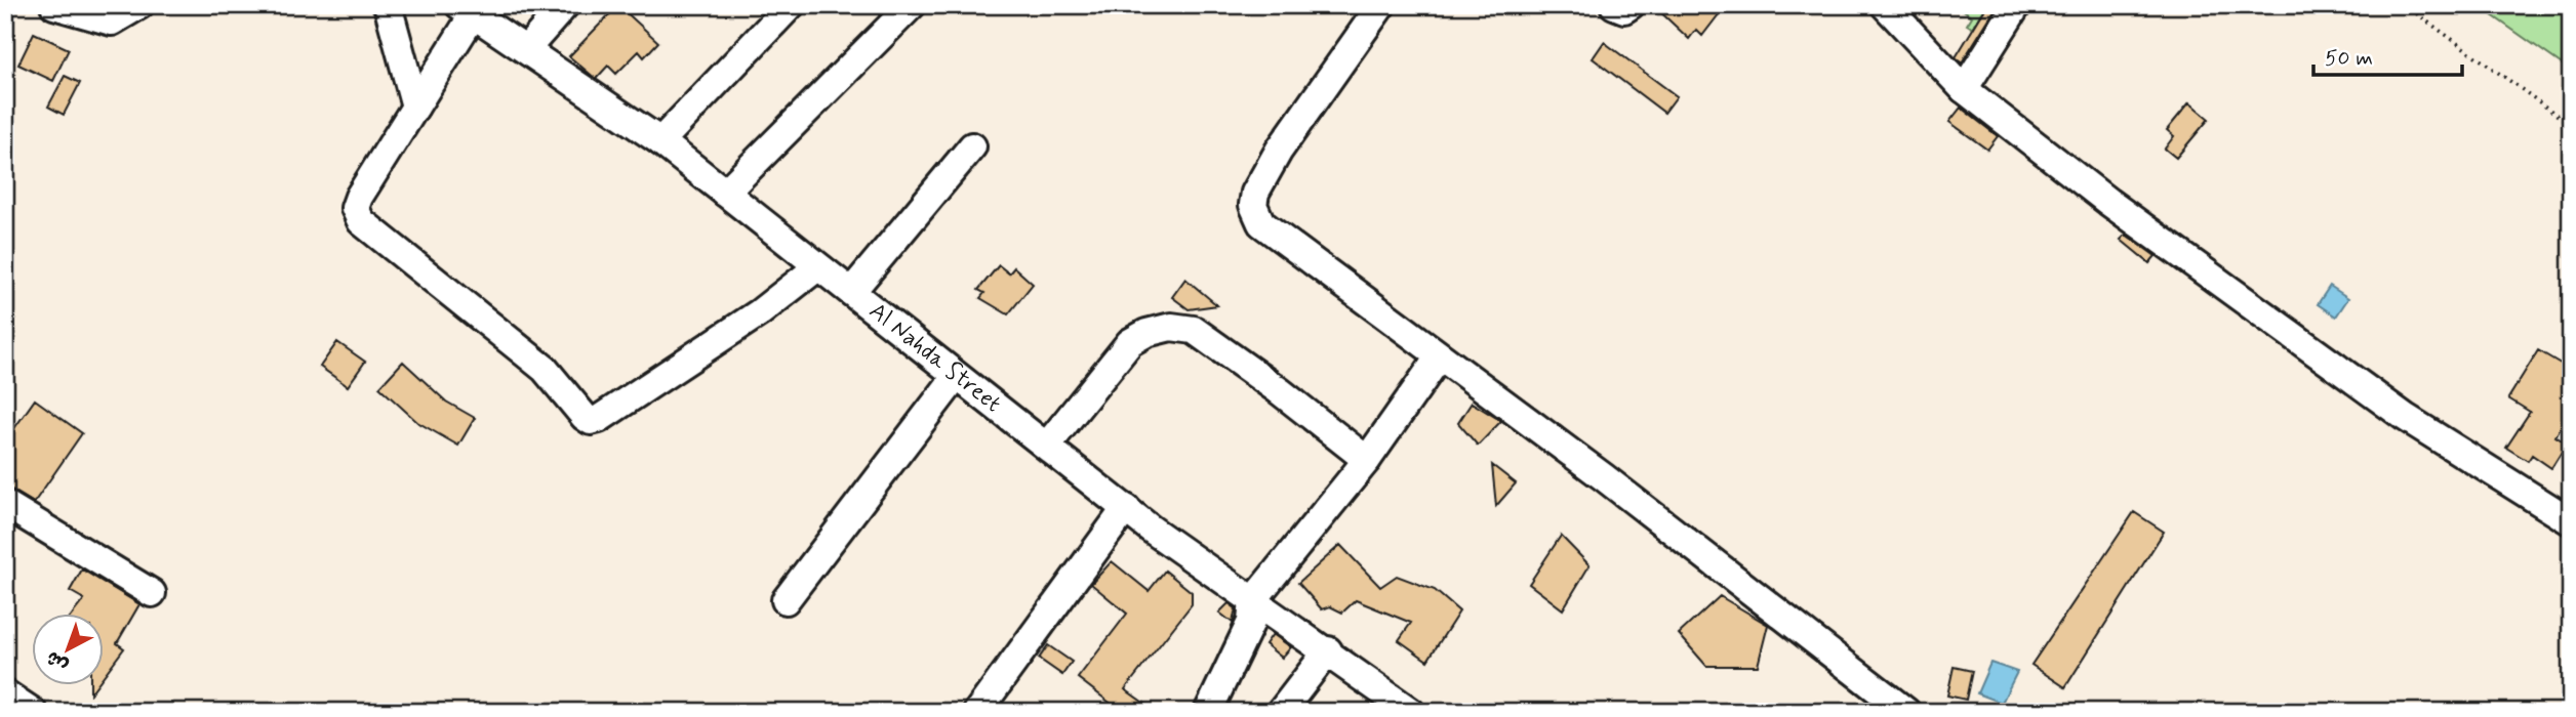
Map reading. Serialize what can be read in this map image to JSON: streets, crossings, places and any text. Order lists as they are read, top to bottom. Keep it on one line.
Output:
{"streets":{"street":["Al Nahda Street"]},"scale_bar":"50 m","north":"bottom left"}
